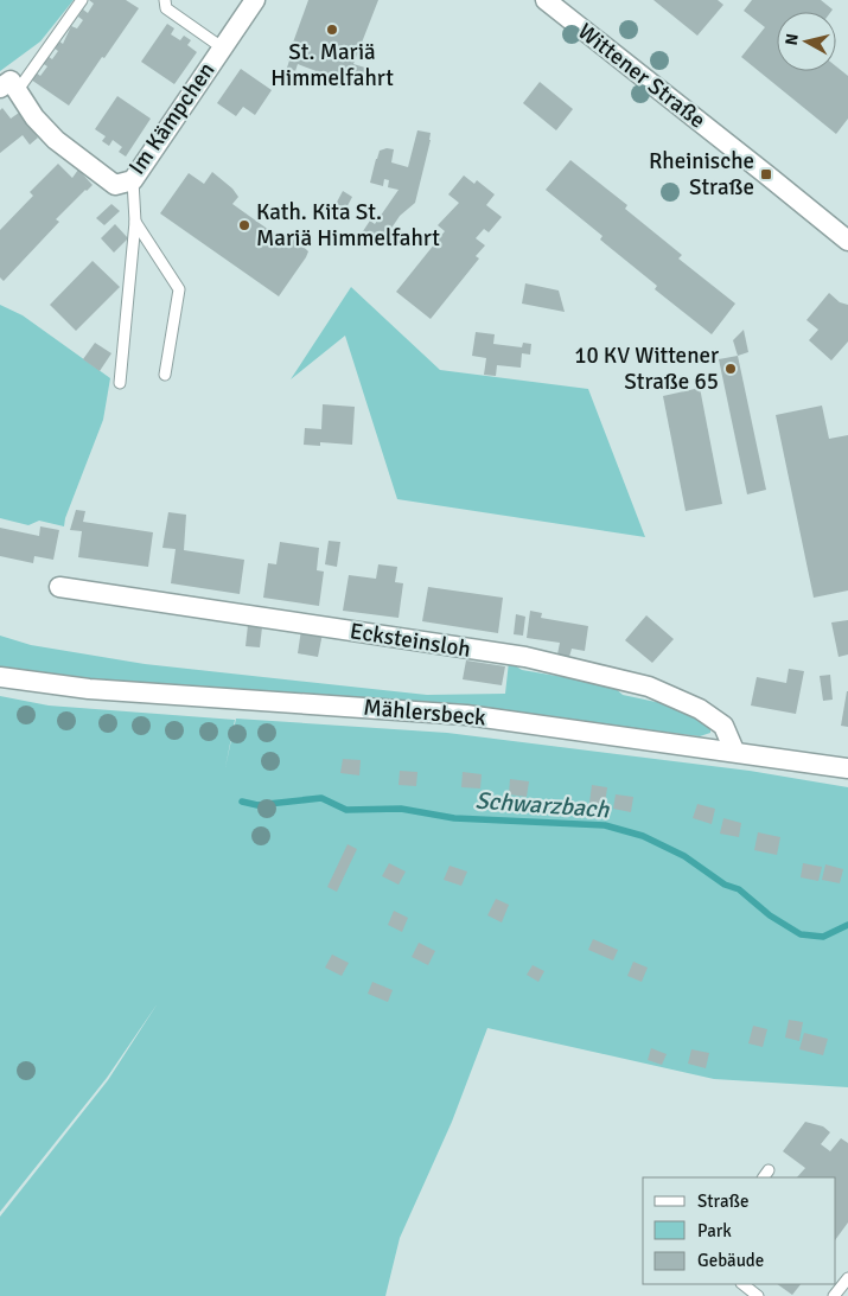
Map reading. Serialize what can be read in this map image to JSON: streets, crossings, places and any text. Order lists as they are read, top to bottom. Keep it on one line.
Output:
{"streets":{"street":["Wittener Straße","Im Kämpchen","Ecksteinsloh","Mählersbeck"]},"crossings":[["Ecksteinsloh","Mählersbeck"]],"water":["Schwarzbach"],"places":{"other":["St. Mariä Himmelfahrt","Kath. Kita St. Mariä Himmelfahrt","10 KV Wittener Straße 65"],"transit":["Rheinische Straße"]},"legend":["Straße","Park","Gebäude"],"north":"left"}
